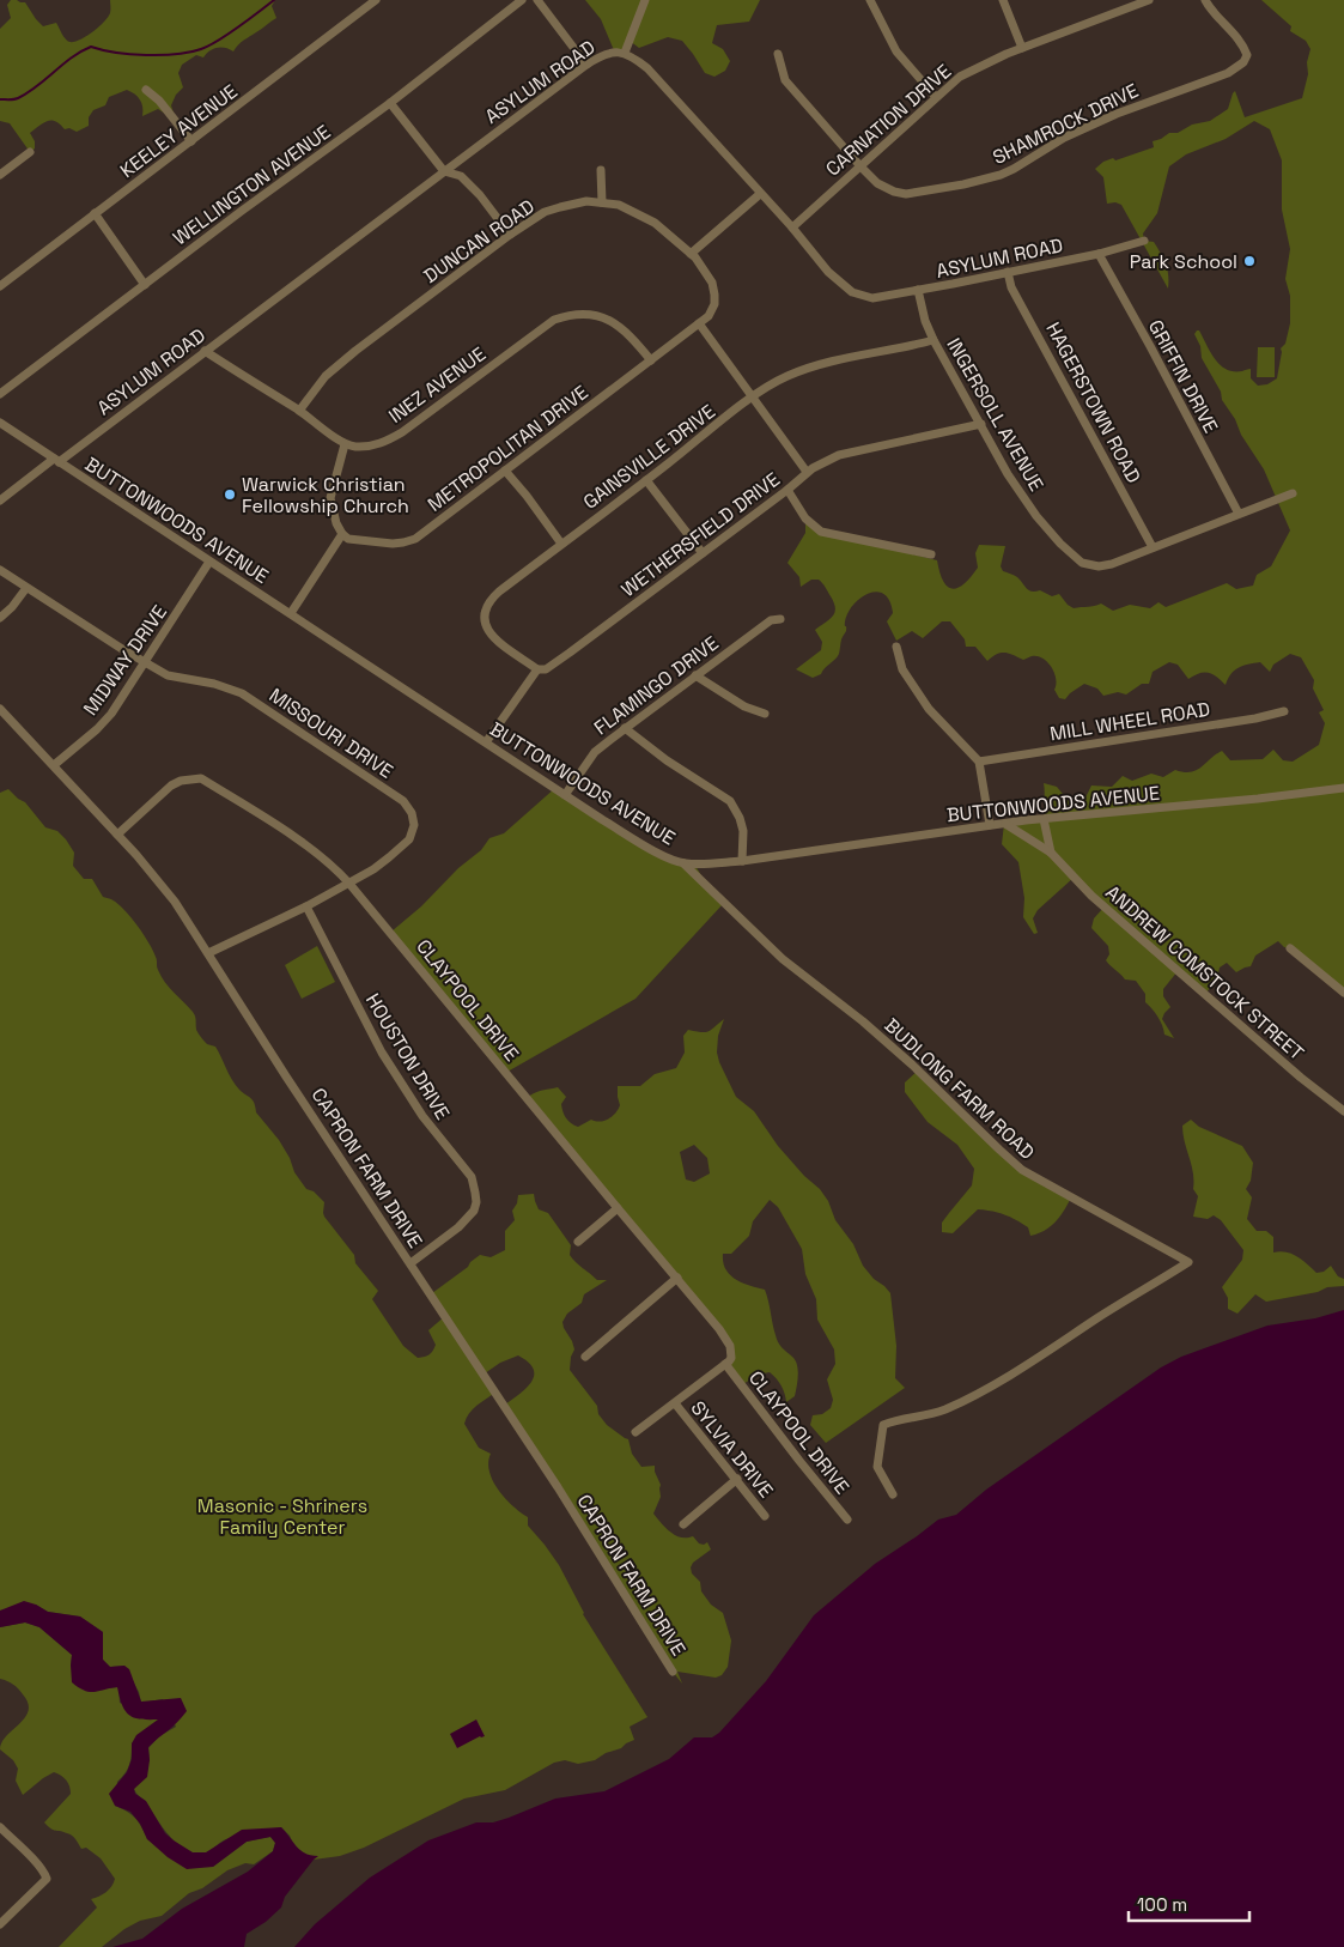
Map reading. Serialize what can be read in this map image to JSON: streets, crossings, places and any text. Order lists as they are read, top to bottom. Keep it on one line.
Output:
{"streets":{"street":["ASYLUM ROAD","CARNATION DRIVE","SHAMROCK DRIVE","KEELEY AVENUE","WELLINGTON AVENUE","DUNCAN ROAD","GRIFFIN DRIVE","INEZ AVENUE","HAGERSTOWN ROAD","INGERSOLL AVENUE","METROPOLITAN DRIVE","GAINSVILLE DRIVE","BUTTONWOODS AVENUE","WETHERSFIELD DRIVE","MIDWAY DRIVE","FLAMINGO DRIVE","MILL WHEEL ROAD","MISSOURI DRIVE","ANDREW COMSTOCK STREET","CLAYPOOL DRIVE","HOUSTON DRIVE","BUDLONG FARM ROAD","CAPRON FARM DRIVE","SYLVIA DRIVE"]},"crossings":[["ASYLUM ROAD","CARNATION DRIVE"],["ASYLUM ROAD","GRIFFIN DRIVE"],["ASYLUM ROAD","HAGERSTOWN ROAD"],["ASYLUM ROAD","INGERSOLL AVENUE"],["ASYLUM ROAD","BUTTONWOODS AVENUE"],["CARNATION DRIVE","SHAMROCK DRIVE"],["DUNCAN ROAD","METROPOLITAN DRIVE"],["GRIFFIN DRIVE","INGERSOLL AVENUE"],["INEZ AVENUE","METROPOLITAN DRIVE"],["HAGERSTOWN ROAD","INGERSOLL AVENUE"],["INGERSOLL AVENUE","GAINSVILLE DRIVE"],["INGERSOLL AVENUE","WETHERSFIELD DRIVE"],["GAINSVILLE DRIVE","WETHERSFIELD DRIVE"],["BUTTONWOODS AVENUE","WETHERSFIELD DRIVE"],["BUTTONWOODS AVENUE","MIDWAY DRIVE"],["BUTTONWOODS AVENUE","FLAMINGO DRIVE"],["BUTTONWOODS AVENUE","ANDREW COMSTOCK STREET"],["BUTTONWOODS AVENUE","BUDLONG FARM ROAD"],["MIDWAY DRIVE","MISSOURI DRIVE"],["MIDWAY DRIVE","CAPRON FARM DRIVE"],["MISSOURI DRIVE","CLAYPOOL DRIVE"],["MISSOURI DRIVE","HOUSTON DRIVE"],["MISSOURI DRIVE","CAPRON FARM DRIVE"],["CLAYPOOL DRIVE","CAPRON FARM DRIVE"],["HOUSTON DRIVE","CAPRON FARM DRIVE"]],"parks":["Masonic - Shriners Family Center"],"places":["Park School","Warwick Christian Fellowship Church"],"scale_bar":"100 m"}
